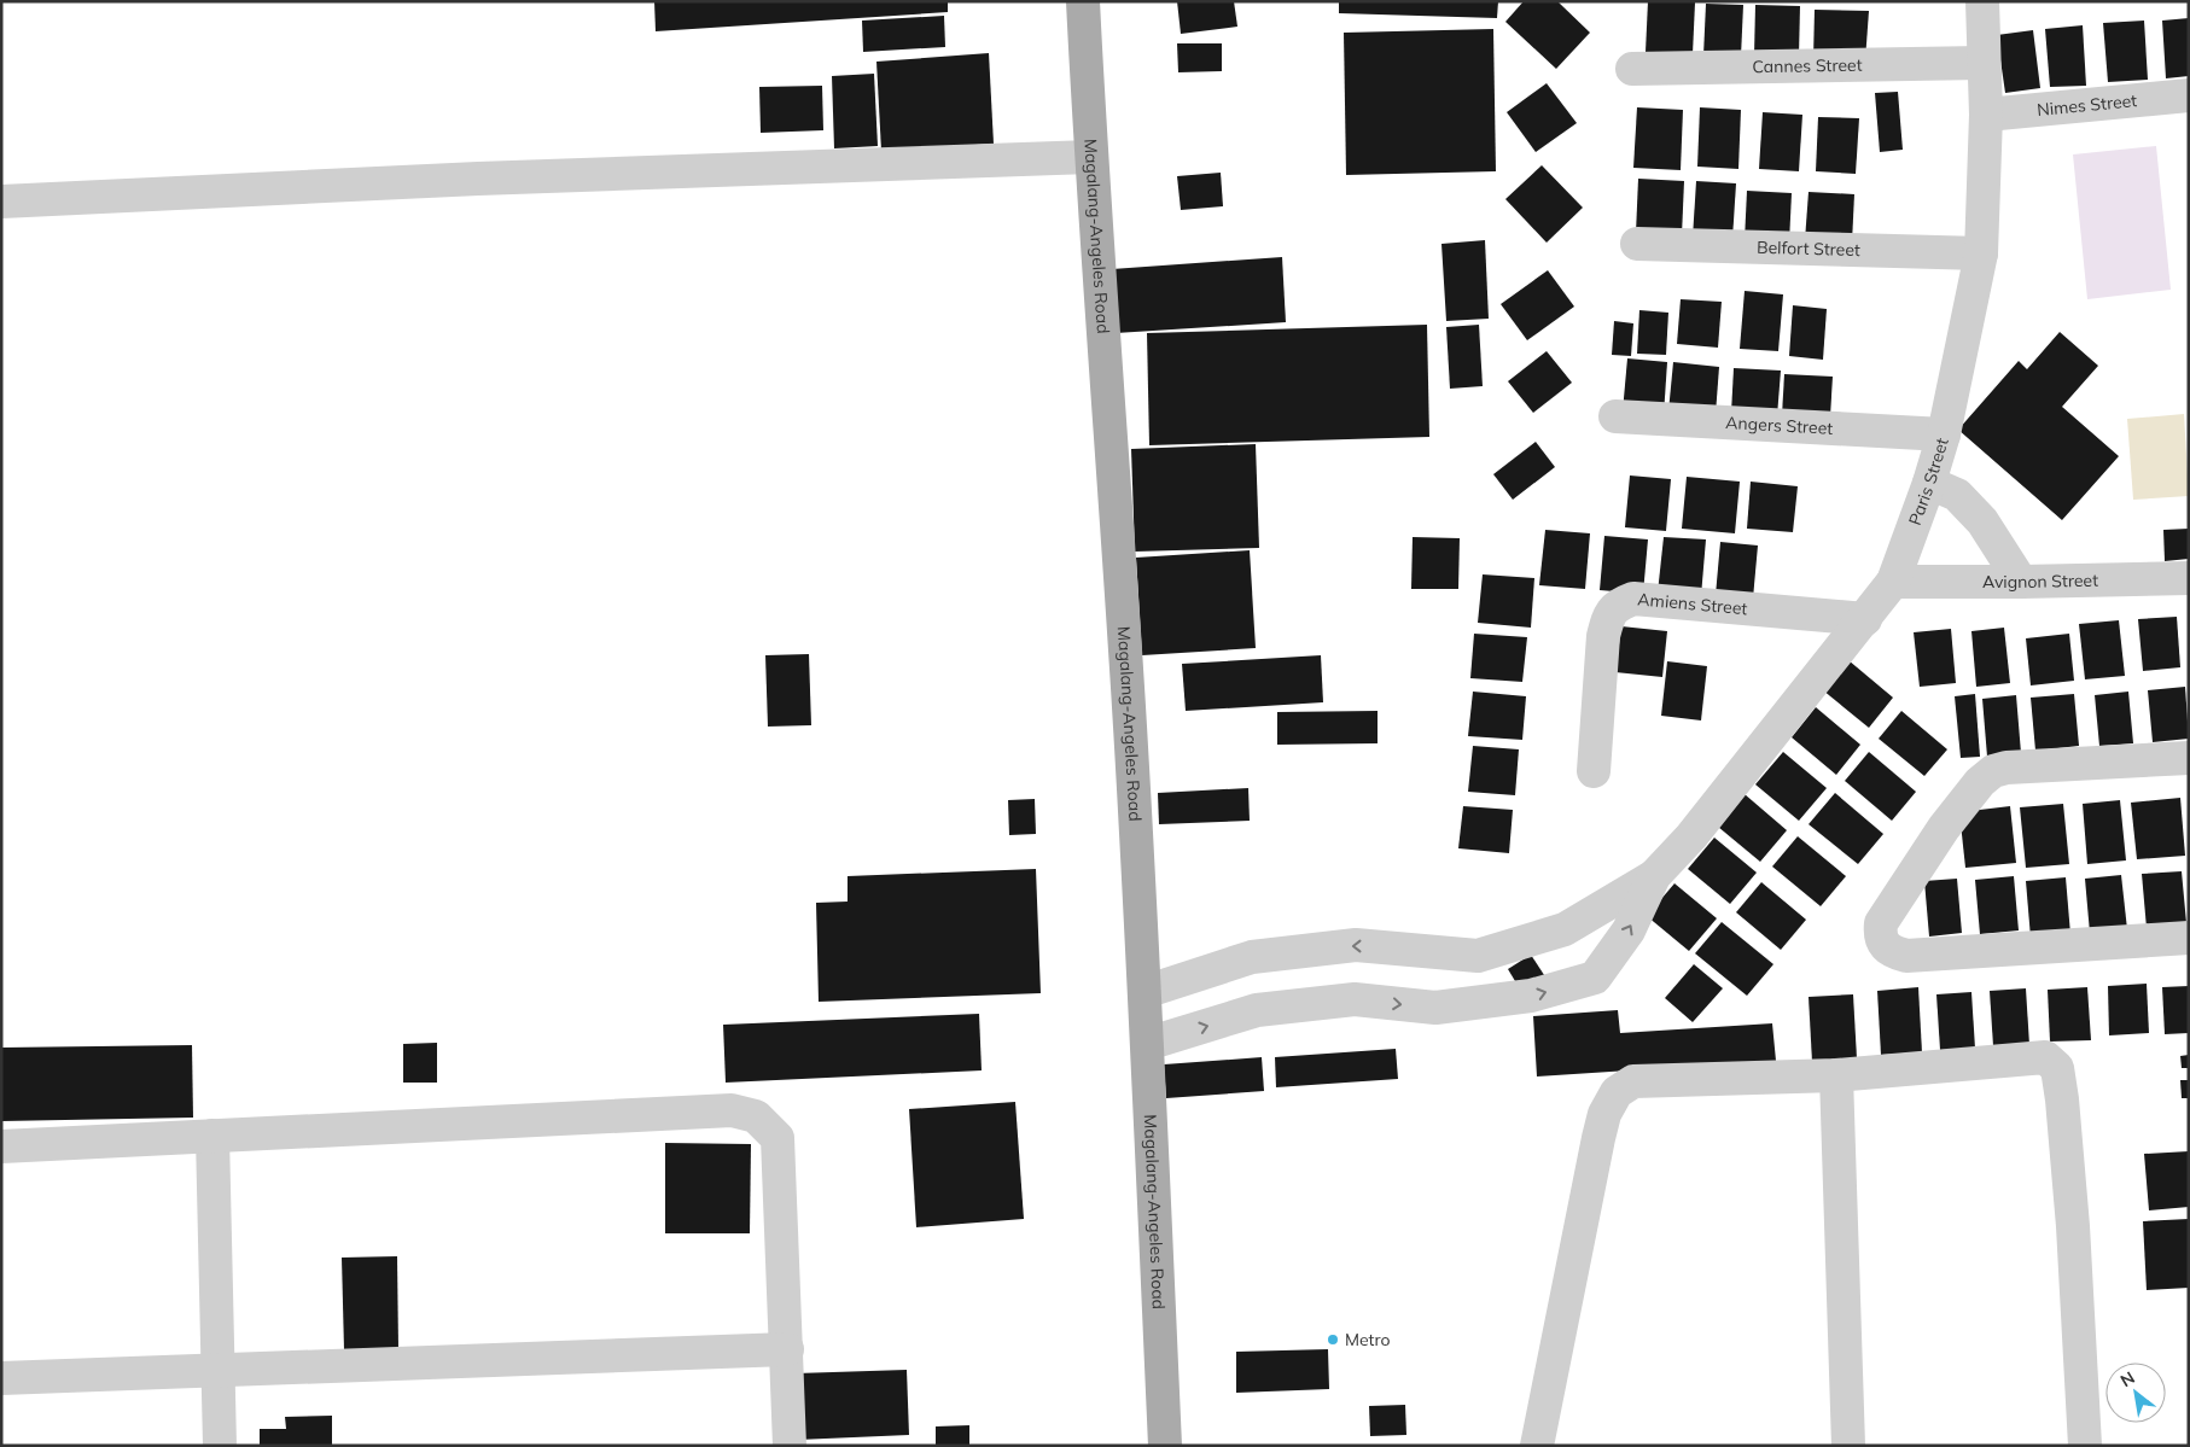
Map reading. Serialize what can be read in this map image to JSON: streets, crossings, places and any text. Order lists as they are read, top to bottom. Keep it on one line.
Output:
{"streets":{"main road":["Magalang-Angeles Road"],"street":["Cannes Street","Nimes Street","Belfort Street","Angers Street","Paris Street","Avignon Street","Amiens Street"]},"crossings":[["Cannes Street","Paris Street"],["Nimes Street","Paris Street"],["Belfort Street","Paris Street"],["Angers Street","Paris Street"],["Paris Street","Avignon Street"],["Paris Street","Amiens Street"]],"places":["Metro"],"north":"top left"}
